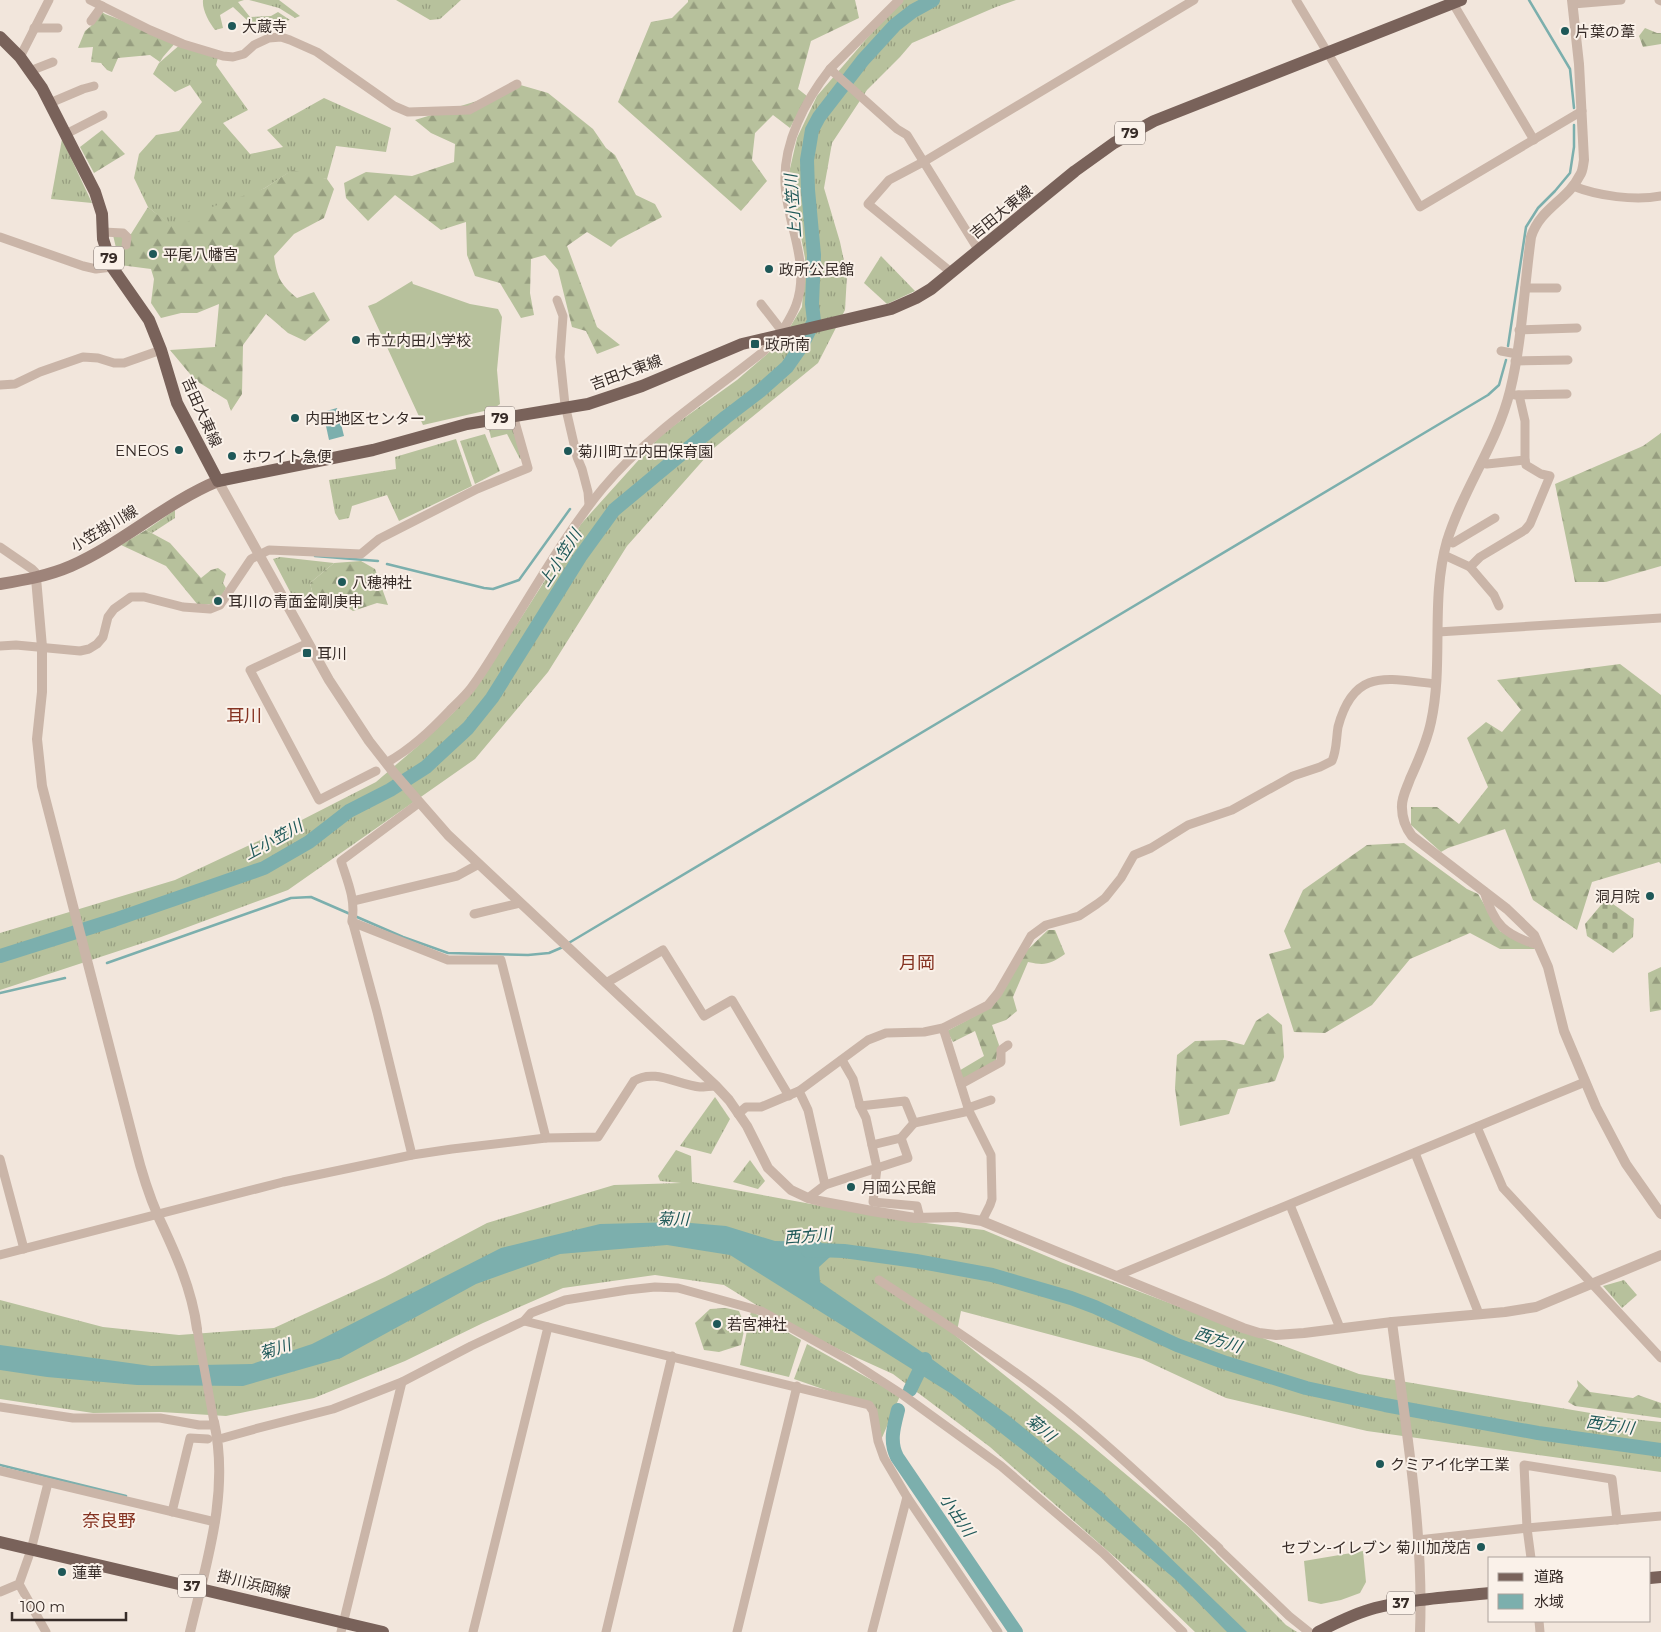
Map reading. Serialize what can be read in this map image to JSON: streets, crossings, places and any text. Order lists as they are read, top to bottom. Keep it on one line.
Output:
{"streets":{"main road":["79","吉田大東線","小笠掛川線","掛川浜岡線","37"]},"crossings":[["吉田大東線","小笠掛川線"]],"districts":["耳川","月岡","奈良野"],"water":["上小笠川","菊川","西方川","小出川"],"places":{"other":["大蔵寺","片葉の葦","平尾八幡宮","政所公民館","市立内田小学校","内田地区センター","ENEOS","菊川町立内田保育園","ホワイト急便","八穂神社","耳川の青面金剛庚申","洞月院","月岡公民館","若宮神社","クミアイ化学工業","セブン-イレブン 菊川加茂店","蓮華"],"transit":["政所南","耳川"]},"legend":["道路","水域"],"scale_bar":"100 m"}
